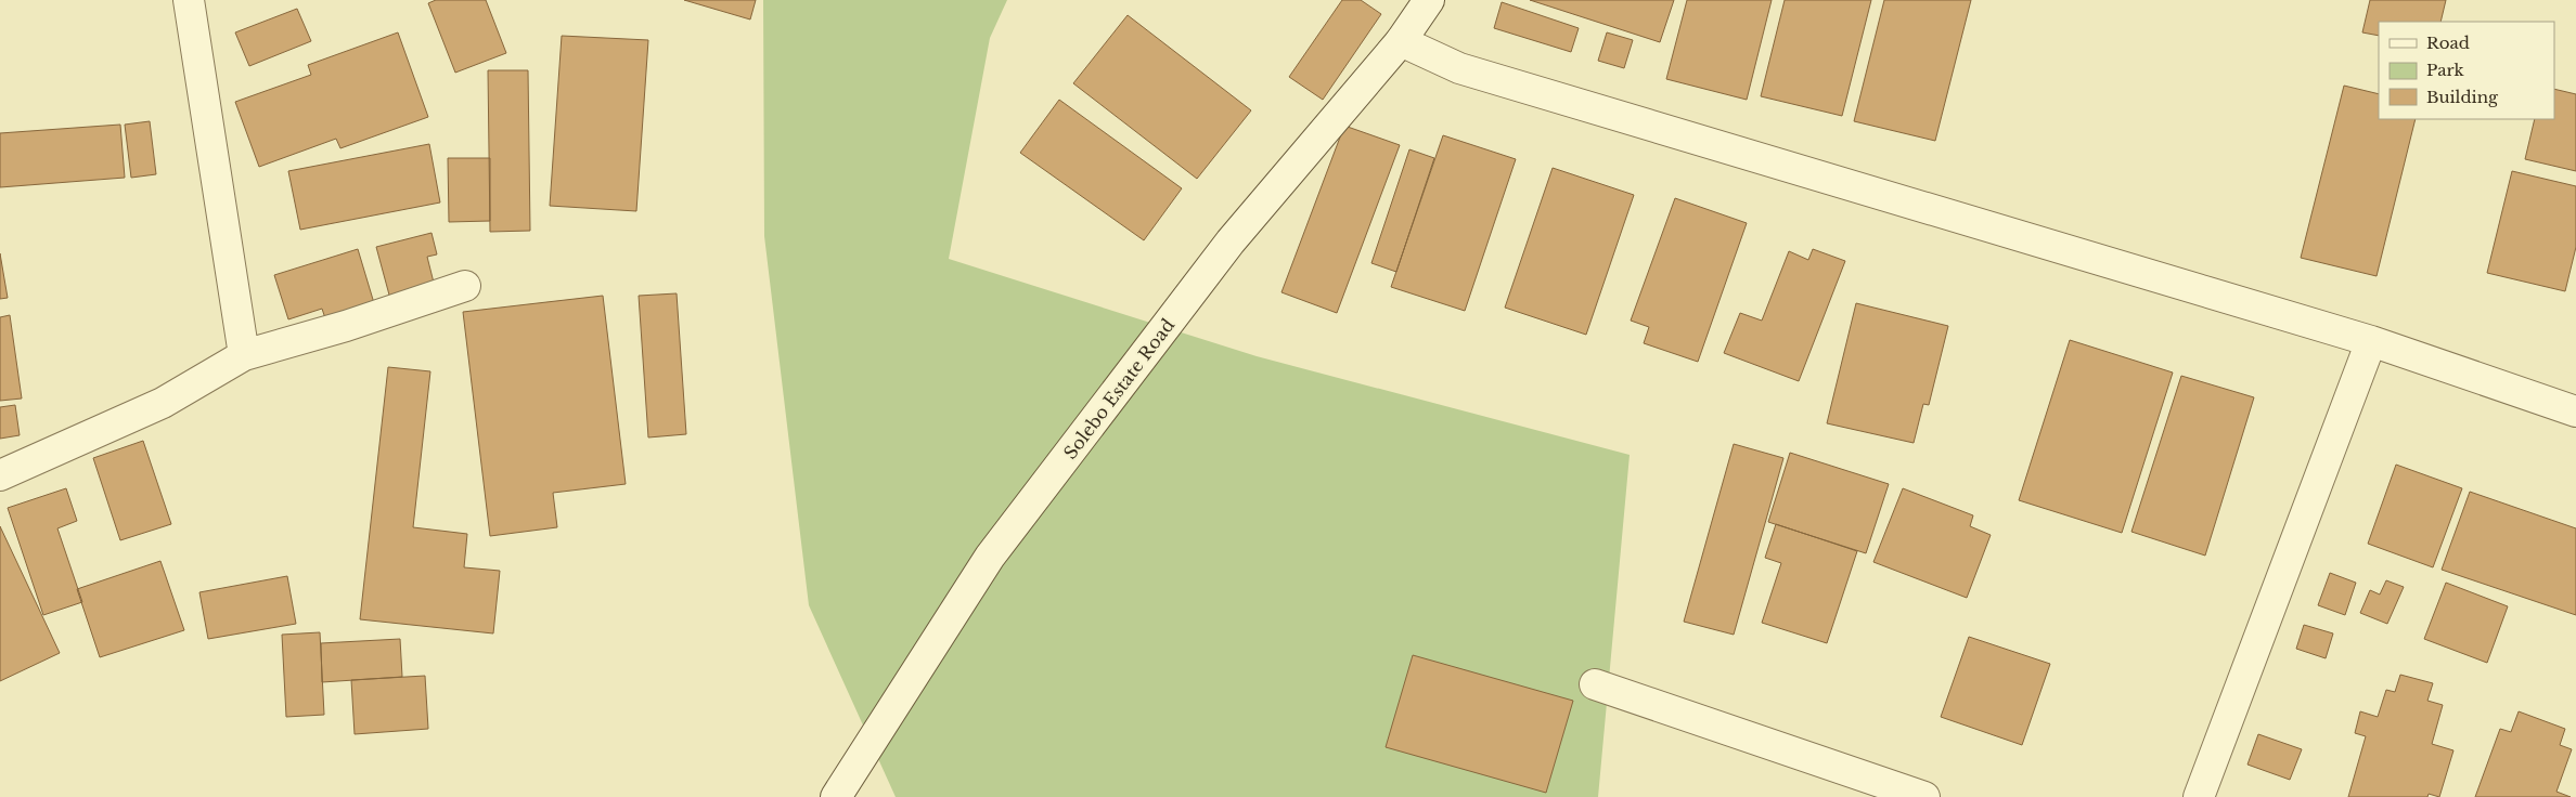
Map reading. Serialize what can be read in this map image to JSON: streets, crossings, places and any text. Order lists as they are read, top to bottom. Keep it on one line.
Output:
{"streets":{"street":["Solebo Estate Road"]},"legend":["Road","Park","Building"]}
